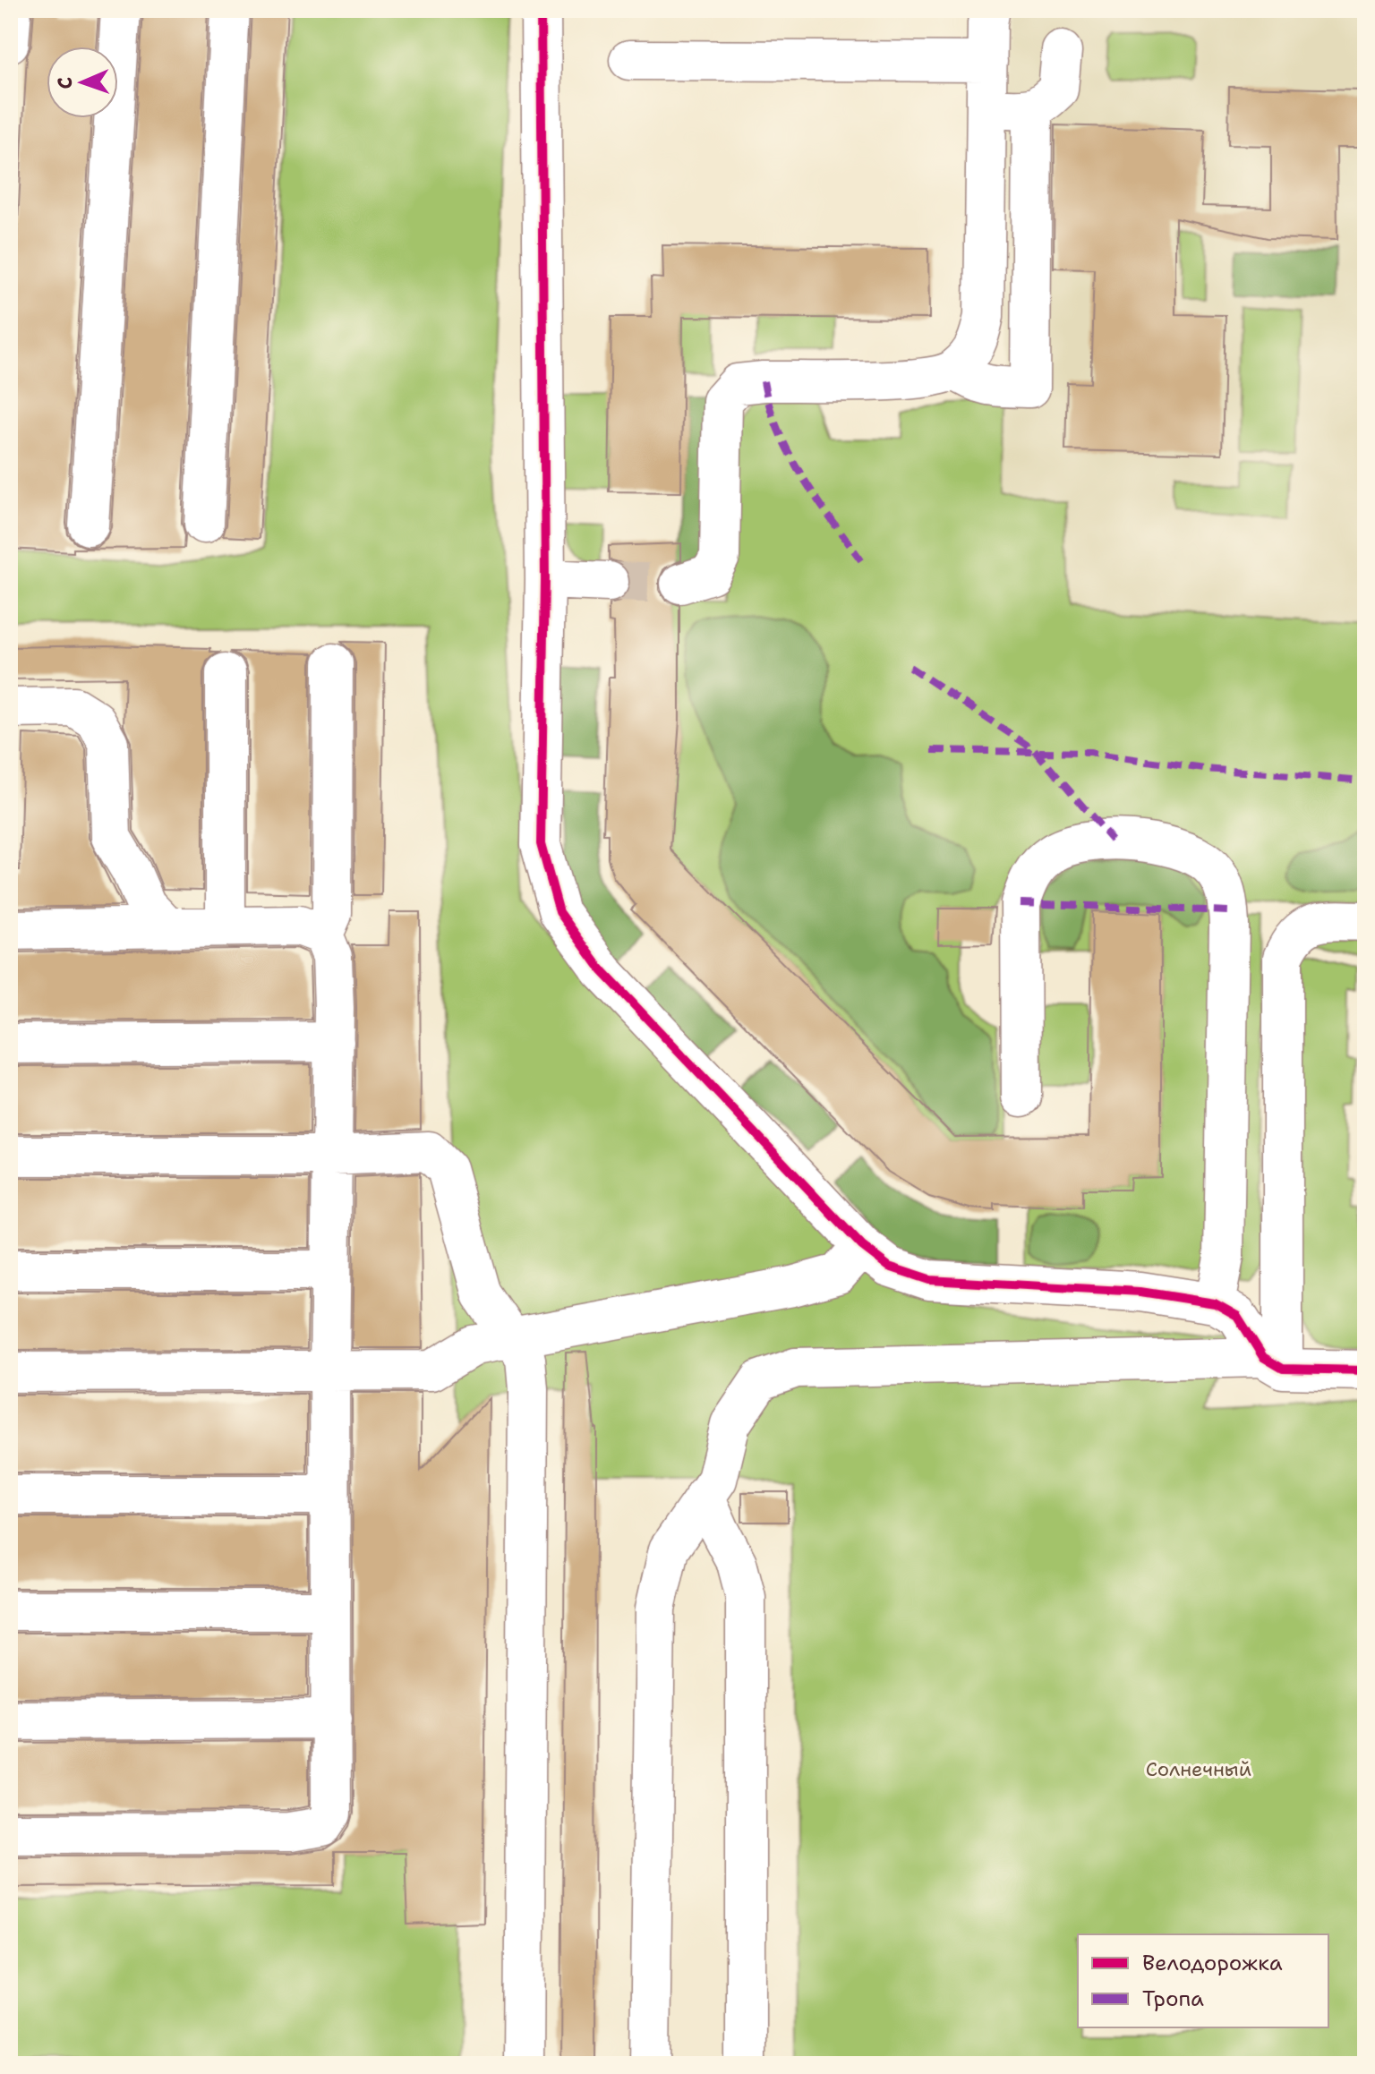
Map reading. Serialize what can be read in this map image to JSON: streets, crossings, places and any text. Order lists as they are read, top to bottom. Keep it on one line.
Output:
{"parks":["Солнечный"],"legend":["Велодорожка","Тропа"],"north":"left"}
